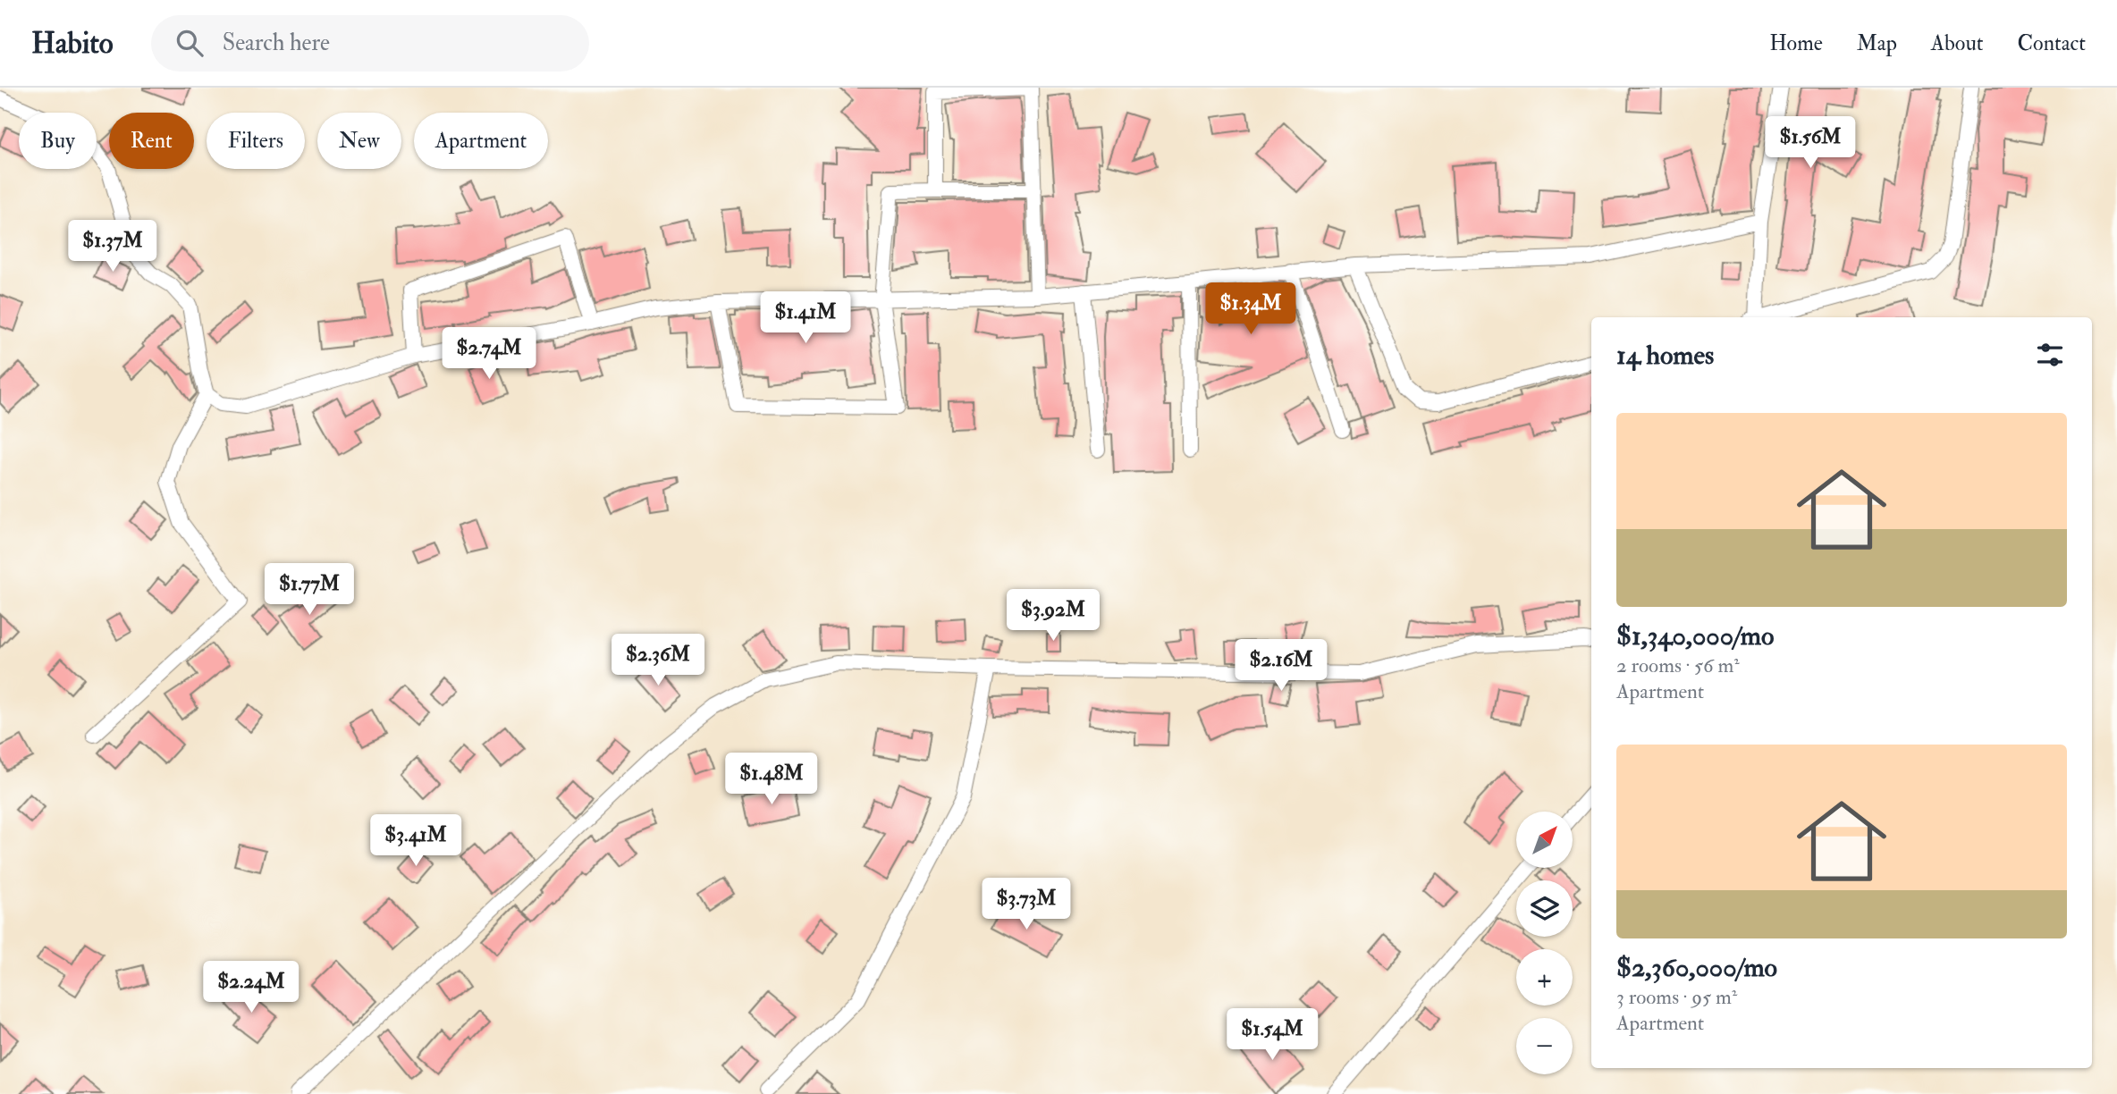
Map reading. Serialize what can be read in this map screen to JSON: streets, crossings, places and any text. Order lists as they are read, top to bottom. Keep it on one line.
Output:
{"north":"top right","page":{"header":"Habito","search":"Search here","nav":["Home","Map","About","Contact"],"chip":["Buy","Rent","Filters","New","Apartment"],"price":["$1.56M","$1.37M","$1.34M","$1.41M","$2.74M","$1.77M","$3.92M","$2.36M","$2.16M","$1.48M","$3.41M","$3.73M","$2.24M","$1.54M"],"heading":"14 homes","list":[{"name":"$1,340,000/mo","note":"2 rooms · 56 m² · Apartment"},{"name":"$2,360,000/mo","note":"3 rooms · 95 m² · Apartment"}],"map_buttons":["+","−"]}}
